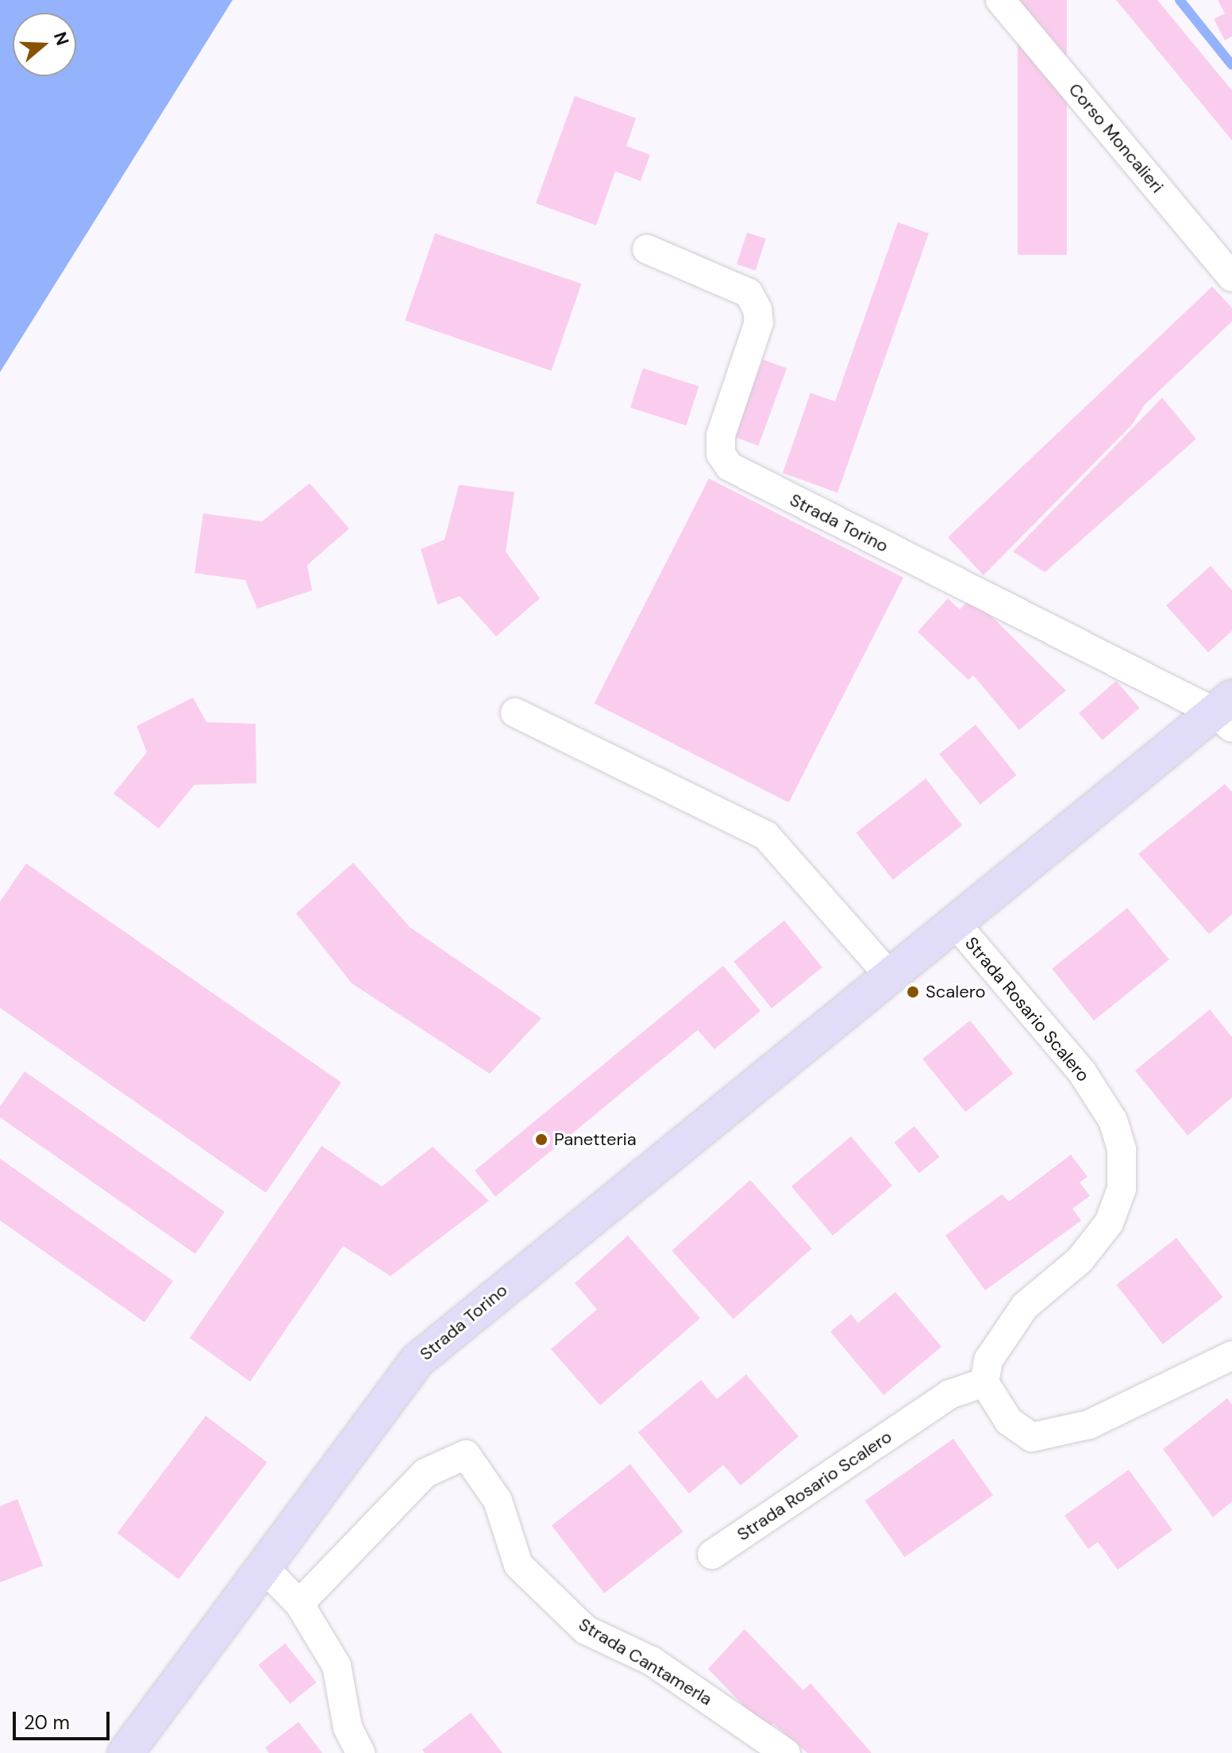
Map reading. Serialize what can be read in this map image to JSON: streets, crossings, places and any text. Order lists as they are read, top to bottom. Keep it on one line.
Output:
{"streets":{"main road":["Strada Torino"],"street":["Corso Moncalieri","Strada Rosario Scalero","Strada Cantamerla"]},"crossings":[["Strada Torino","Strada Rosario Scalero"]],"places":["Scalero","Panetteria"],"scale_bar":"20 m","north":"right"}
